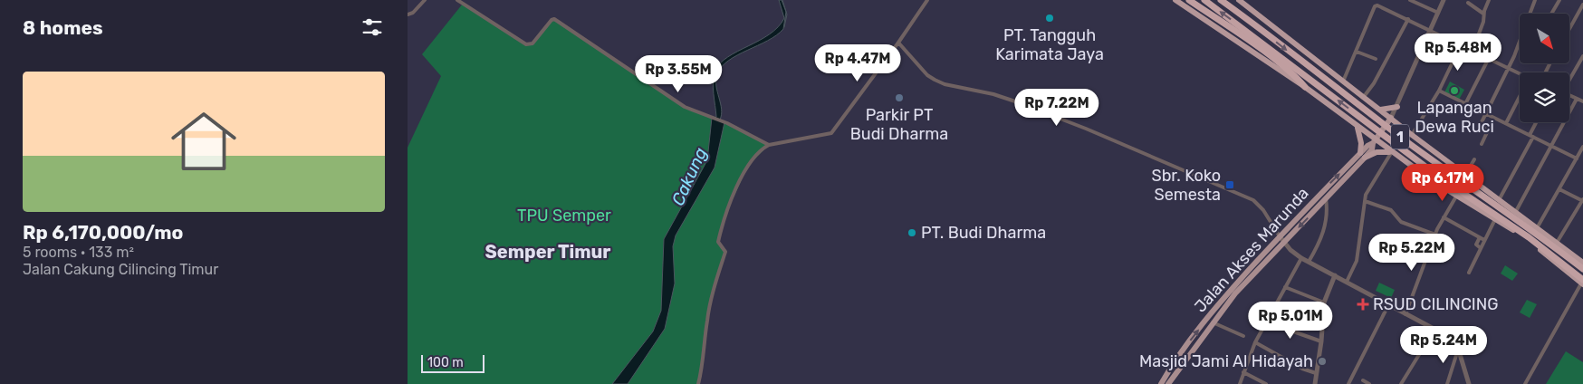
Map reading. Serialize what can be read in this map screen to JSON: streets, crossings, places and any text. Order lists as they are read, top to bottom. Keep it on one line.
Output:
{"streets":{"highway":["1"],"main road":["Jalan Akses Marunda"]},"districts":["Semper Timur"],"water":["Cakung"],"parks":["TPU Semper"],"places":{"other":["PT. Tangguh Karimata Jaya","Lapangan Dewa Ruci","Parkir PT Budi Dharma","PT. Budi Dharma","Masjid Jami Al Hidayah"],"transit":["Sbr. Koko Semesta"],"health":["RSUD CILINCING"]},"scale_bar":"100 m","north":"bottom right","page":{"heading":"8 homes","price":["Rp 5.48M","Rp 4.47M","Rp 3.55M","Rp 7.22M","Rp 6.17M","Rp 5.22M","Rp 5.01M","Rp 5.24M"],"list":[{"name":"Rp 6,170,000/mo","note":"5 rooms · 133 m² · Jalan Cakung Cilincing Timur"}],"scale":"100 m"}}
